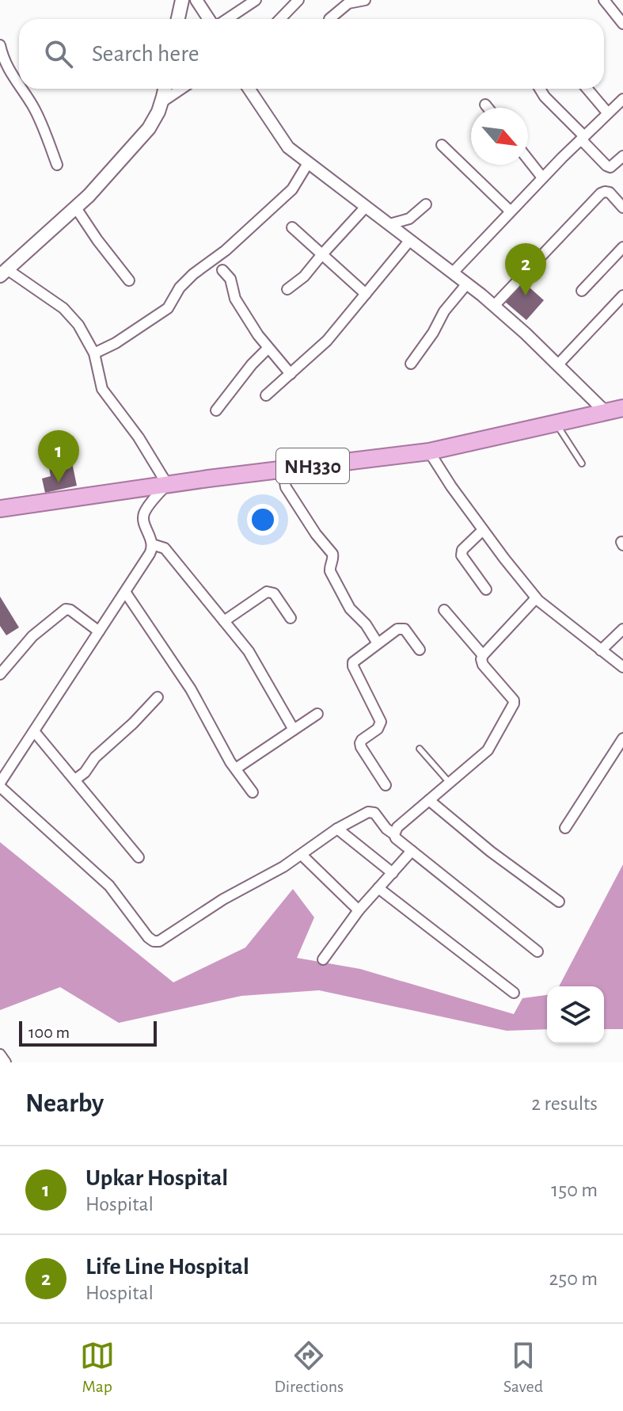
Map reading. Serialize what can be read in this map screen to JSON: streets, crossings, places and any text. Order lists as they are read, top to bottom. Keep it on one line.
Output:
{"streets":{"highway":["NH330"]},"scale_bar":"100 m","north":"bottom right","page":{"search":"Search here","pins":["2","1"],"scale":"100 m","heading":["Nearby","2 results"],"list":[{"mark":"1","name":"Upkar Hospital","note":"Hospital","value":"150 m"},{"mark":"2","name":"Life Line Hospital","note":"Hospital","value":"250 m"}],"nav":["Map","Directions","Saved"]}}
